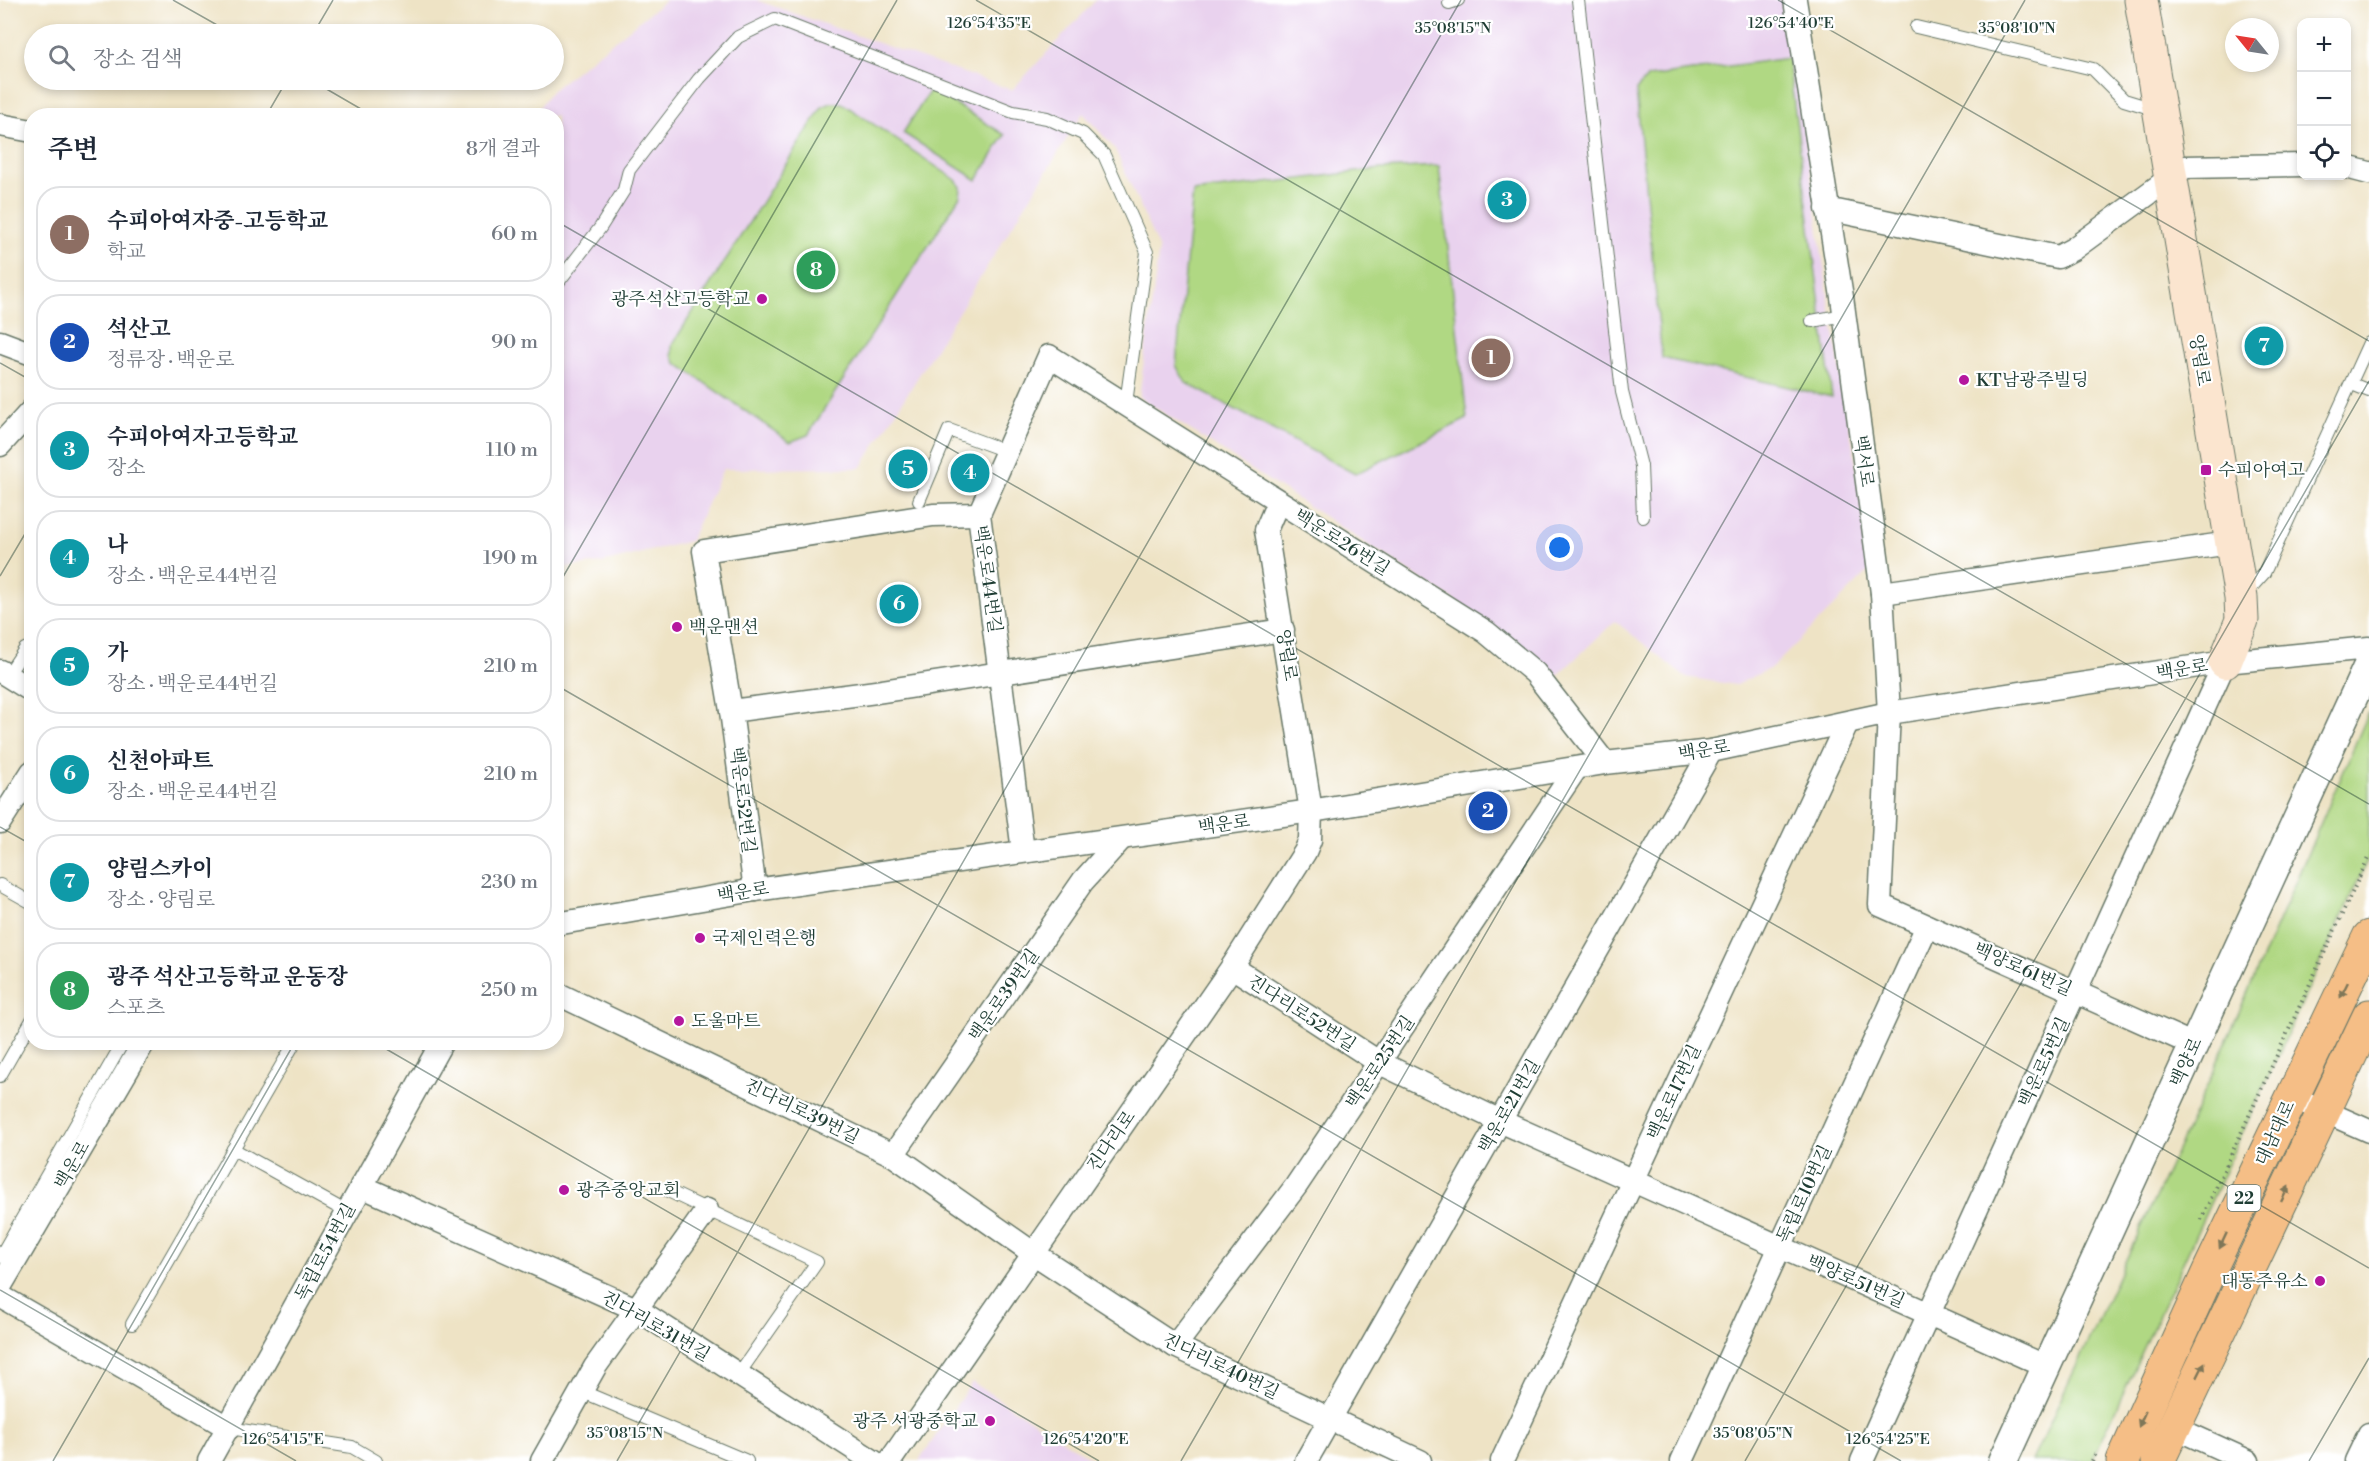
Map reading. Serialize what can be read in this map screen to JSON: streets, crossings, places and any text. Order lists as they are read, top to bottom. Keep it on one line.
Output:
{"streets":{"main road":["양림로","대남대로","22"],"street":["백서로","백운로26번길","백운로44번길","백운로","백운로52번길","백양로61번길","백운로39번길","진다리로52번길","백운로25번길","백운로5번길","백양로","백운로17번길","백운로21번길","진다리로39번길","진다리로","독립로10번길","독립로54번길","백양로51번길","진다리로31번길","진다리로40번길"]},"crossings":[["양림로","백운로26번길"],["양림로","백운로"],["양림로","백운로5번길"],["양림로","진다리로"],["백서로","백운로"],["백서로","백양로61번길"],["백운로26번길","백운로44번길"],["백운로26번길","백운로"],["백운로44번길","백운로"],["백운로44번길","백운로52번길"],["백운로","백운로52번길"],["백운로","백양로61번길"],["백운로","백운로39번길"],["백운로","백운로25번길"],["백운로","백운로5번길"],["백운로","백운로17번길"],["백운로","백운로21번길"],["백운로","진다리로"],["백양로61번길","백운로5번길"],["백양로61번길","백양로"],["백양로61번길","독립로10번길"],["백운로39번길","진다리로39번길"],["진다리로52번길","백운로25번길"],["진다리로52번길","백운로17번길"],["진다리로52번길","백운로21번길"],["진다리로52번길","진다리로"],["진다리로52번길","백양로51번길"],["백운로25번길","진다리로40번길"],["백운로5번길","백양로51번길"],["백양로","백양로51번길"],["백운로17번길","백양로51번길"],["백운로21번길","진다리로40번길"],["진다리로39번길","진다리로"],["진다리로39번길","진다리로40번길"],["진다리로","진다리로40번길"],["독립로10번길","백양로51번길"],["독립로54번길","진다리로31번길"]],"places":{"other":["광주석산고등학교","KT남광주빌딩","백운맨션","국제인력은행","도울마트","광주중앙교회","대동주유소","광주 서광중학교"],"transit":["수피아여고"]},"north":"top left","page":{"map_buttons":["+","−"],"search":"장소 검색","heading":["주변","8개 결과"],"pins":["3","8","7","1","5","4","6","2"],"list":[{"mark":"1","name":"수피아여자중-고등학교","note":"학교","value":"60 m"},{"mark":"2","name":"석산고","note":"정류장 · 백운로","value":"90 m"},{"mark":"3","name":"수피아여자고등학교","note":"장소","value":"110 m"},{"mark":"4","name":"나","note":"장소 · 백운로44번길","value":"190 m"},{"mark":"5","name":"가","note":"장소 · 백운로44번길","value":"210 m"},{"mark":"6","name":"신천아파트","note":"장소 · 백운로44번길","value":"210 m"},{"mark":"7","name":"양림스카이","note":"장소 · 양림로","value":"230 m"},{"mark":"8","name":"광주 석산고등학교 운동장","note":"스포츠","value":"250 m"}]},"coordinates":["126°54'35\"E","126°54'40\"E","35°08'15\"N","35°08'10\"N","35°08'05\"N","126°54'15\"E","126°54'20\"E","126°54'25\"E"]}
